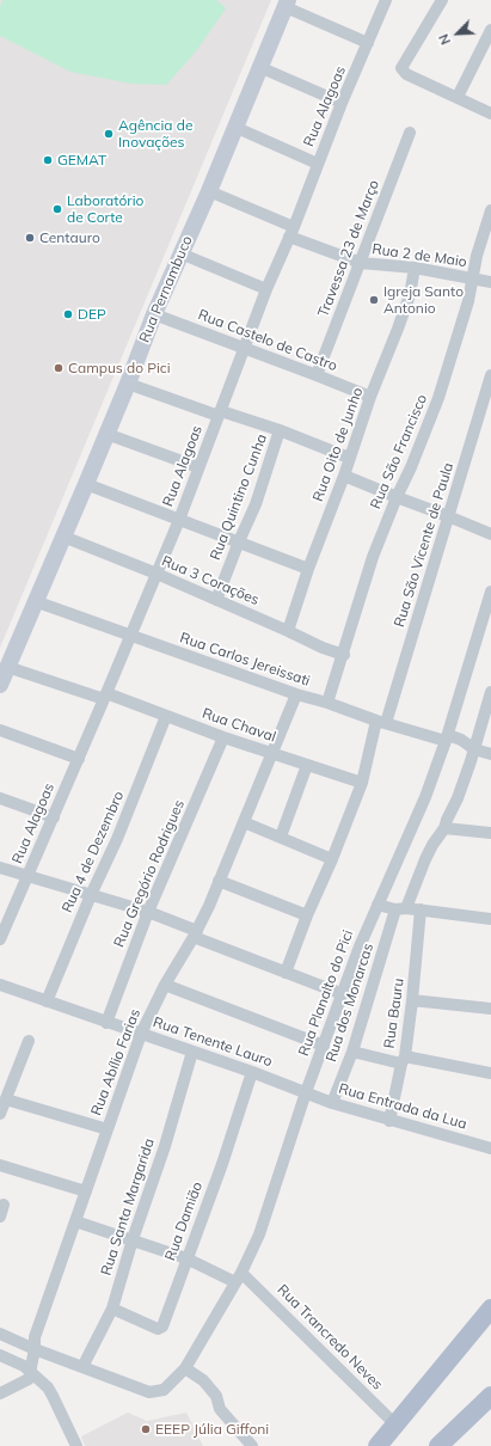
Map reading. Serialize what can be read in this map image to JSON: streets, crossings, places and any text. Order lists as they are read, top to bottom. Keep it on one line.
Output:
{"streets":{"street":["Rua Alagoas","Travessa 23 de Março","Rua 2 de Maio","Rua Pernambuco","Rua Castelo de Castro","Rua Oito de Junho","Rua São Francisco","Rua Quintino Cunha","Rua São Vicente de Paula","Rua 3 Corações","Rua Carlos Jereissati","Rua Chaval","Rua 4 de Dezembro","Rua Gregório Rodrigues","Rua Planalto do Pici","Rua dos Monarcas","Rua Bauru","Rua Tenente Lauro","Rua Abílio Farias","Rua Entrada da Lua","Rua Santa Margarida","Rua Damião","Rua Trancredo Neves"]},"crossings":[["Rua Alagoas","Rua 2 de Maio"],["Rua Alagoas","Rua Castelo de Castro"],["Rua Alagoas","Rua 3 Corações"],["Rua Alagoas","Rua Carlos Jereissati"],["Rua Alagoas","Rua Chaval"],["Travessa 23 de Março","Rua 2 de Maio"],["Travessa 23 de Março","Rua Castelo de Castro"],["Rua 2 de Maio","Rua Pernambuco"],["Rua 2 de Maio","Rua Oito de Junho"],["Rua 2 de Maio","Rua São Francisco"],["Rua Pernambuco","Rua Castelo de Castro"],["Rua Pernambuco","Rua 3 Corações"],["Rua Pernambuco","Rua Carlos Jereissati"],["Rua Pernambuco","Rua Chaval"],["Rua Castelo de Castro","Rua Oito de Junho"],["Rua Oito de Junho","Rua 3 Corações"],["Rua São Francisco","Rua 3 Corações"],["Rua São Francisco","Rua Carlos Jereissati"],["Rua Quintino Cunha","Rua 3 Corações"],["Rua São Vicente de Paula","Rua Carlos Jereissati"],["Rua São Vicente de Paula","Rua Chaval"],["Rua Carlos Jereissati","Rua Planalto do Pici"],["Rua Carlos Jereissati","Rua dos Monarcas"],["Rua Carlos Jereissati","Rua Abílio Farias"],["Rua Chaval","Rua 4 de Dezembro"],["Rua Chaval","Rua Gregório Rodrigues"],["Rua Chaval","Rua Abílio Farias"],["Rua 4 de Dezembro","Rua Tenente Lauro"],["Rua Gregório Rodrigues","Rua Tenente Lauro"],["Rua Planalto do Pici","Rua Tenente Lauro"],["Rua Planalto do Pici","Rua Entrada da Lua"],["Rua Planalto do Pici","Rua Santa Margarida"],["Rua Planalto do Pici","Rua Trancredo Neves"],["Rua dos Monarcas","Rua Entrada da Lua"],["Rua Bauru","Rua Entrada da Lua"],["Rua Tenente Lauro","Rua Abílio Farias"],["Rua Tenente Lauro","Rua Entrada da Lua"],["Rua Tenente Lauro","Rua Santa Margarida"],["Rua Tenente Lauro","Rua Damião"],["Rua Abílio Farias","Rua Trancredo Neves"],["Rua Santa Margarida","Rua Damião"],["Rua Santa Margarida","Rua Trancredo Neves"],["Rua Damião","Rua Trancredo Neves"]],"places":["Agência de Inovações","GEMAT","Laboratório de Corte","Centauro","Igreja Santo Antonio","DEP","Campus do Pici","EEEP Júlia Giffoni"],"north":"bottom left"}
